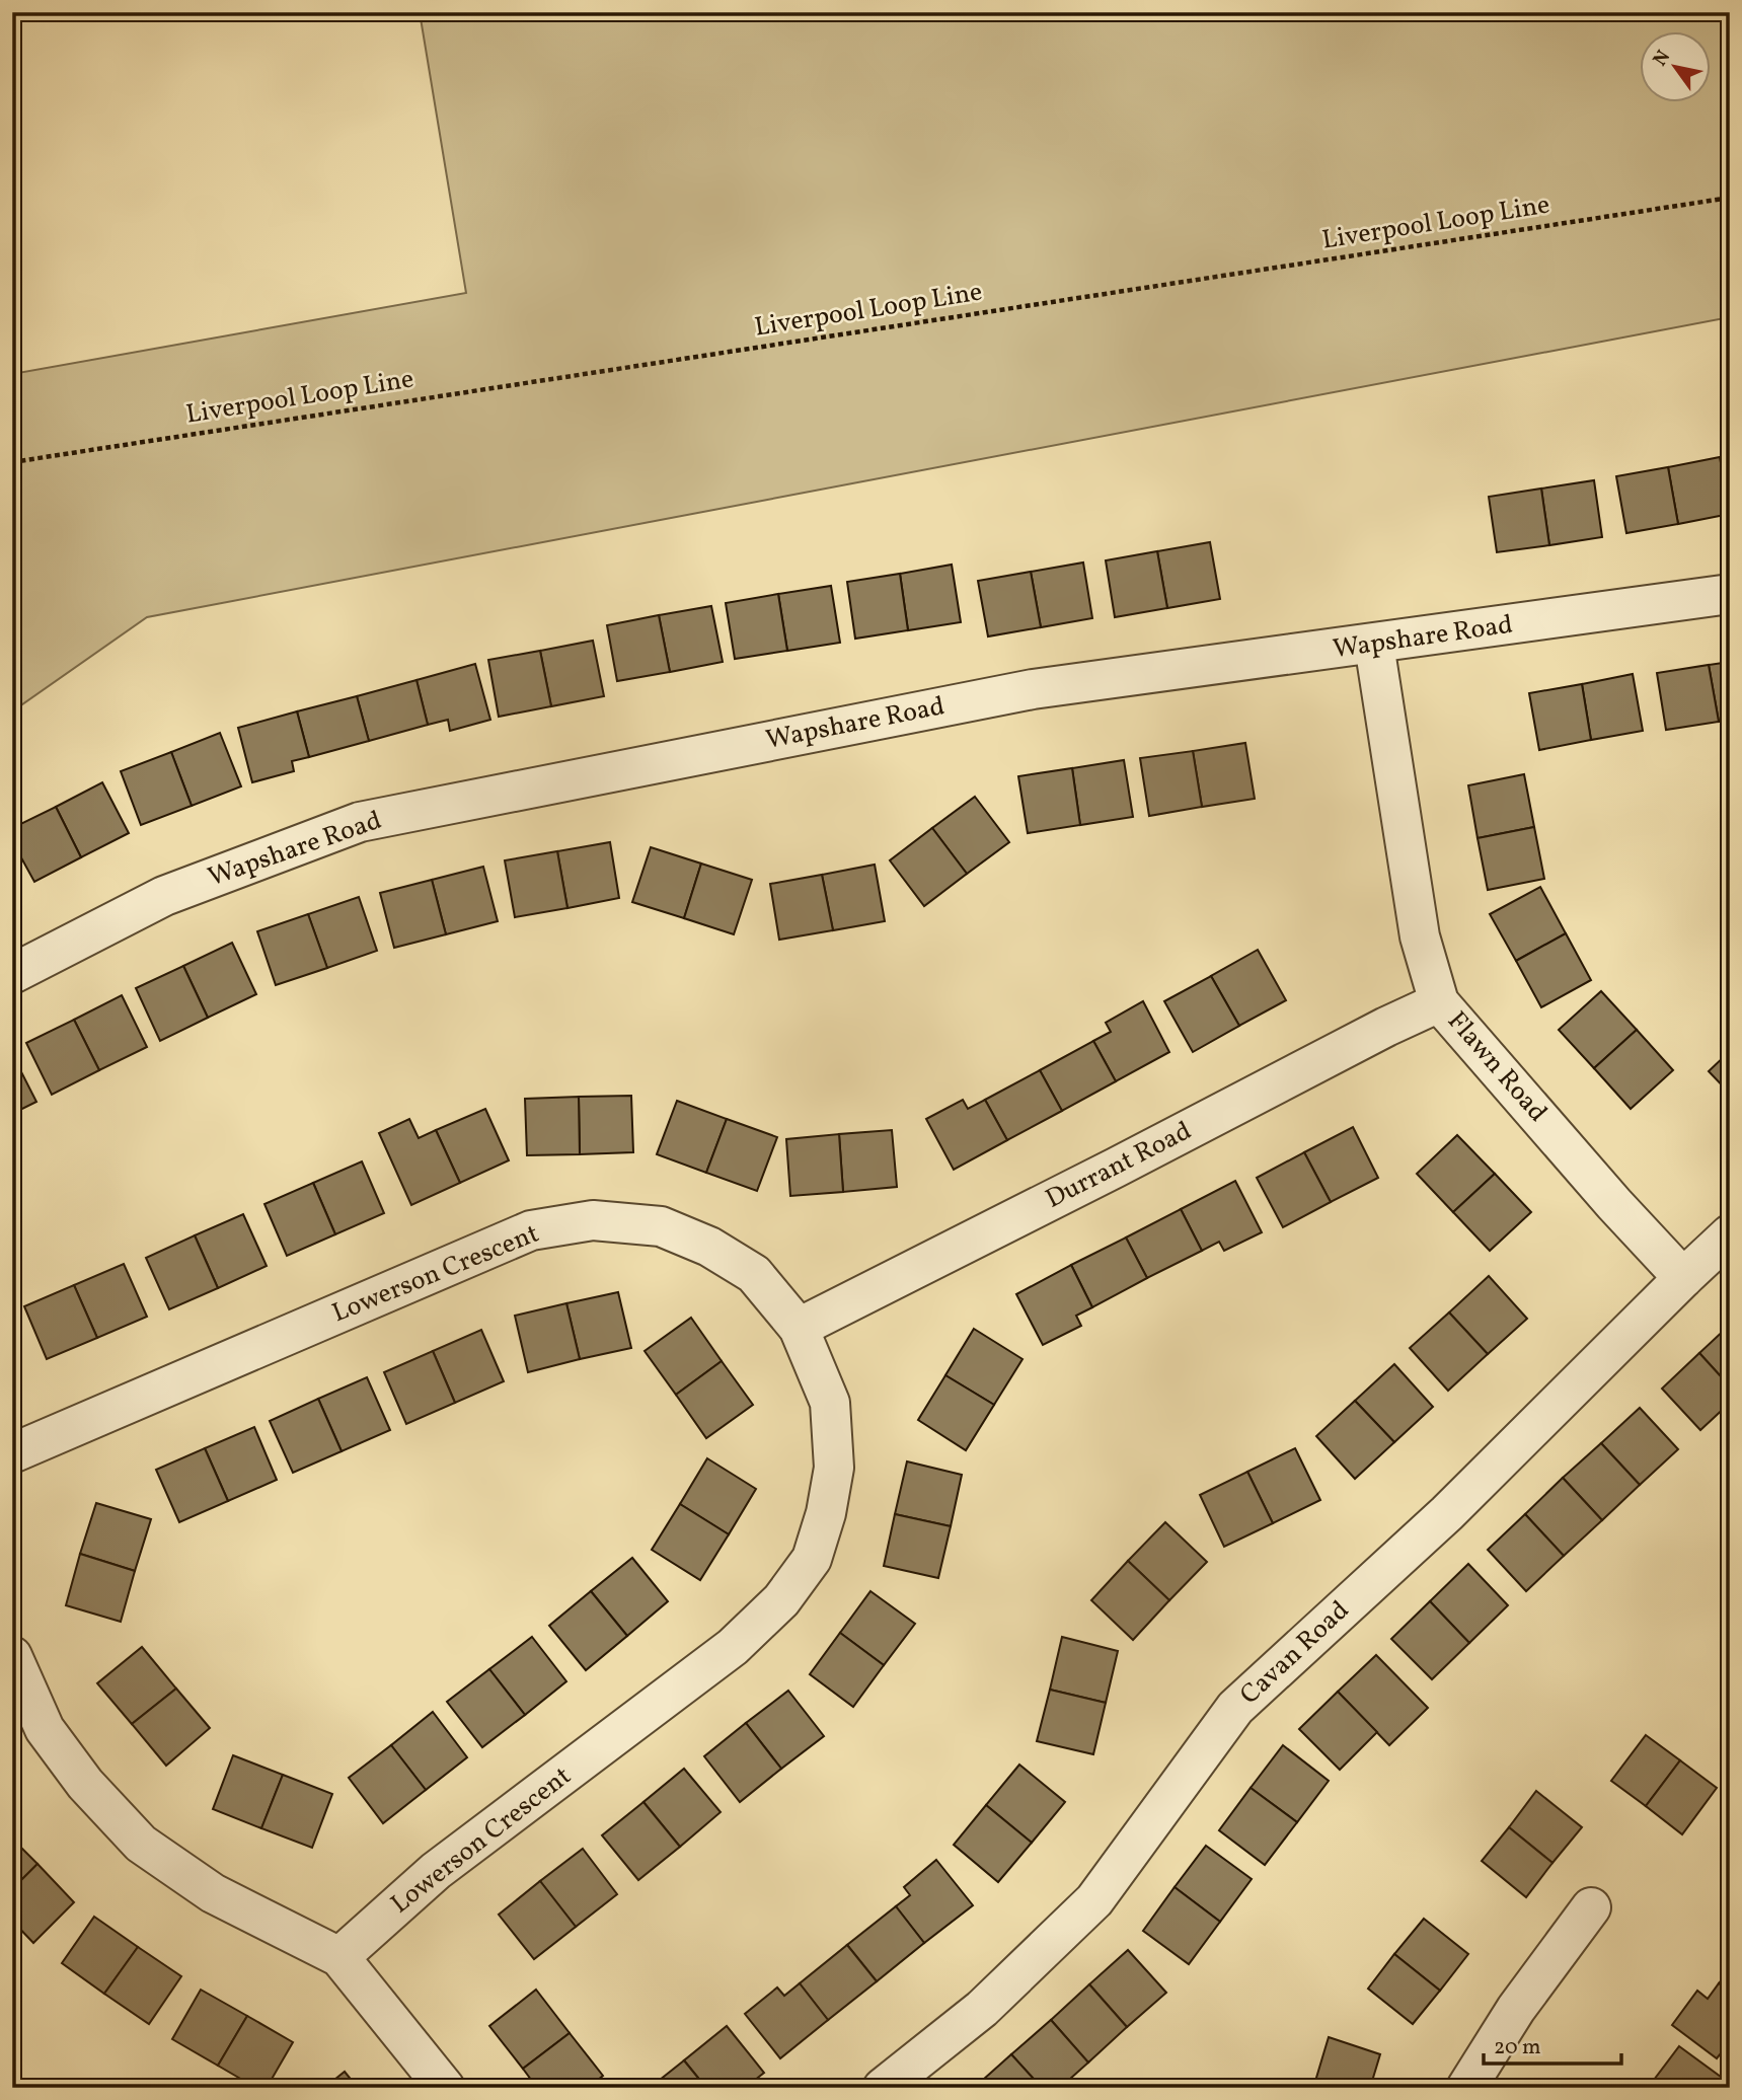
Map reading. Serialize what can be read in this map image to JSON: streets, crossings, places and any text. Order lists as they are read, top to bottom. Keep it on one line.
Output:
{"streets":{"street":["Wapshare Road","Flawn Road","Durrant Road","Lowerson Crescent","Cavan Road"],"path":["Liverpool Loop Line"]},"crossings":[["Wapshare Road","Flawn Road"],["Flawn Road","Durrant Road"],["Flawn Road","Cavan Road"],["Durrant Road","Lowerson Crescent"]],"scale_bar":"20 m","north":"top left"}
